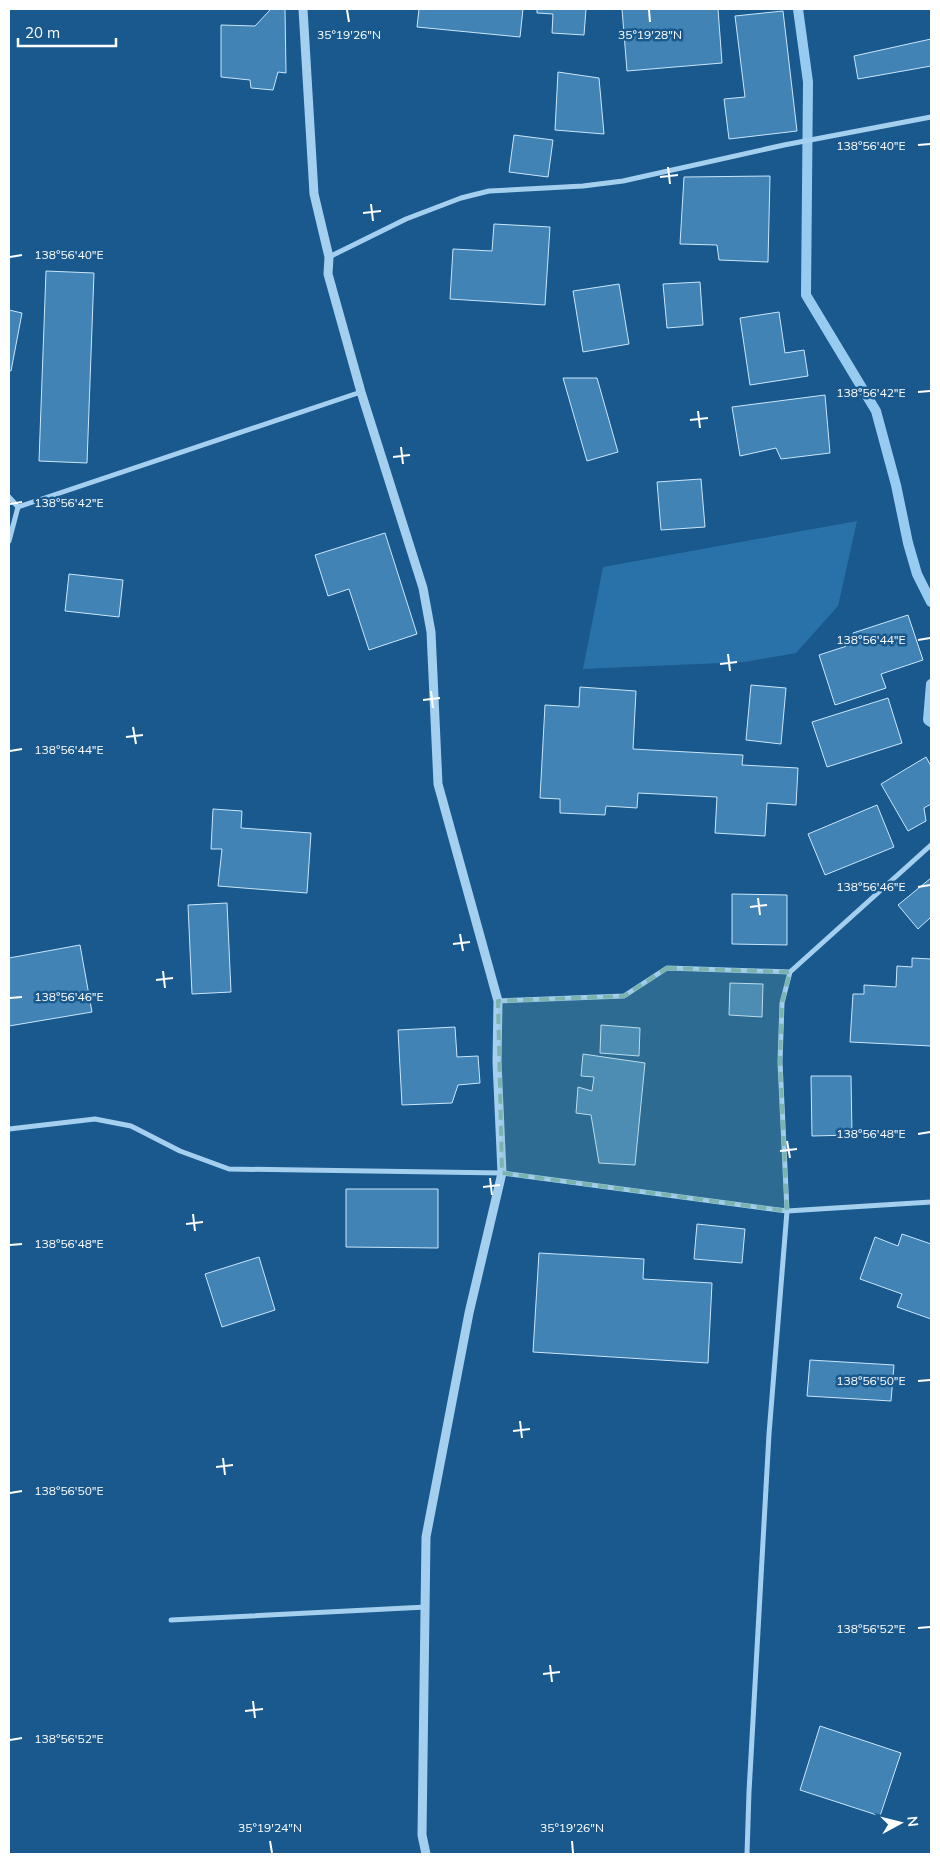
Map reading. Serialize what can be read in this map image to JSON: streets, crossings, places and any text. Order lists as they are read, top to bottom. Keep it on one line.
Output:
{"scale_bar":"20 m","north":"right","coordinates":["35°19'26\"N","35°19'28\"N","138°56'40\"E","138°56'42\"E","138°56'44\"E","138°56'46\"E","138°56'48\"E","138°56'50\"E","138°56'52\"E","35°19'24\"N"]}
